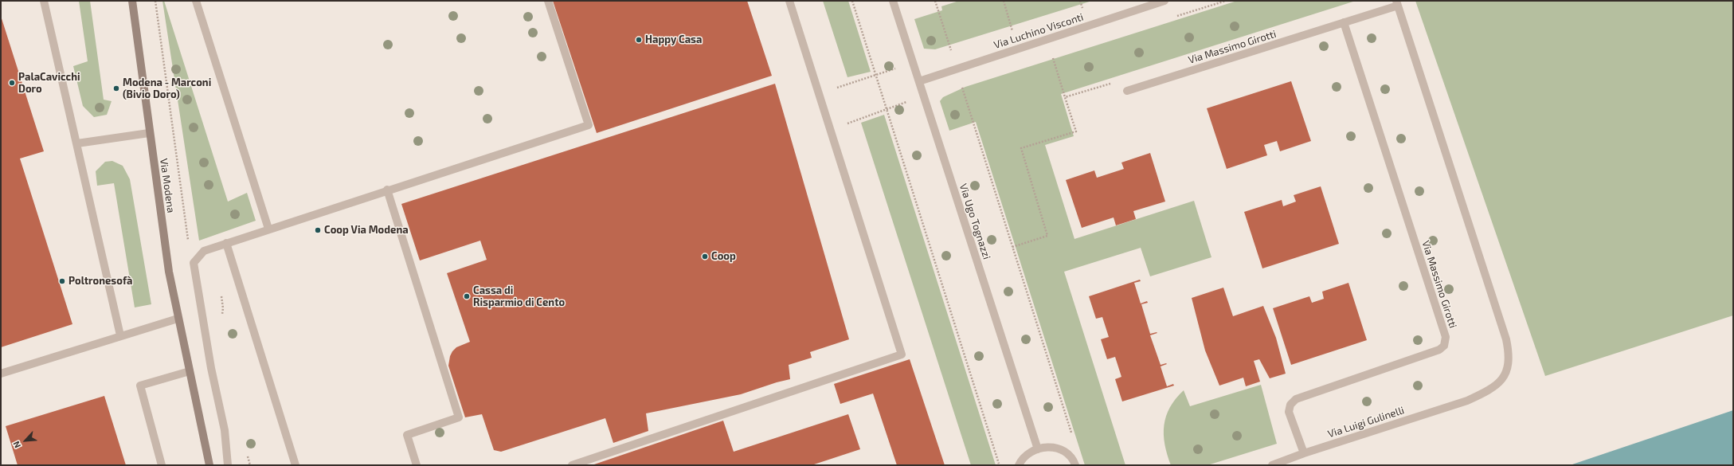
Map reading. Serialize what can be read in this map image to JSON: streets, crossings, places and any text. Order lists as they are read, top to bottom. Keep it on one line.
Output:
{"streets":{"main road":["Via Modena"],"street":["Via Luchino Visconti","Via Massimo Girotti","Via Ugo Tognazzi","Via Luigi Gulinelli"]},"crossings":[["Via Luchino Visconti","Via Ugo Tognazzi"],["Via Massimo Girotti","Via Luigi Gulinelli"]],"places":["Happy Casa","PalaCavicchi Doro","Modena - Marconi (Bivio Doro)","Coop Via Modena","Coop","Poltronesofà","Cassa di Risparmio di Cento"],"north":"bottom left"}
